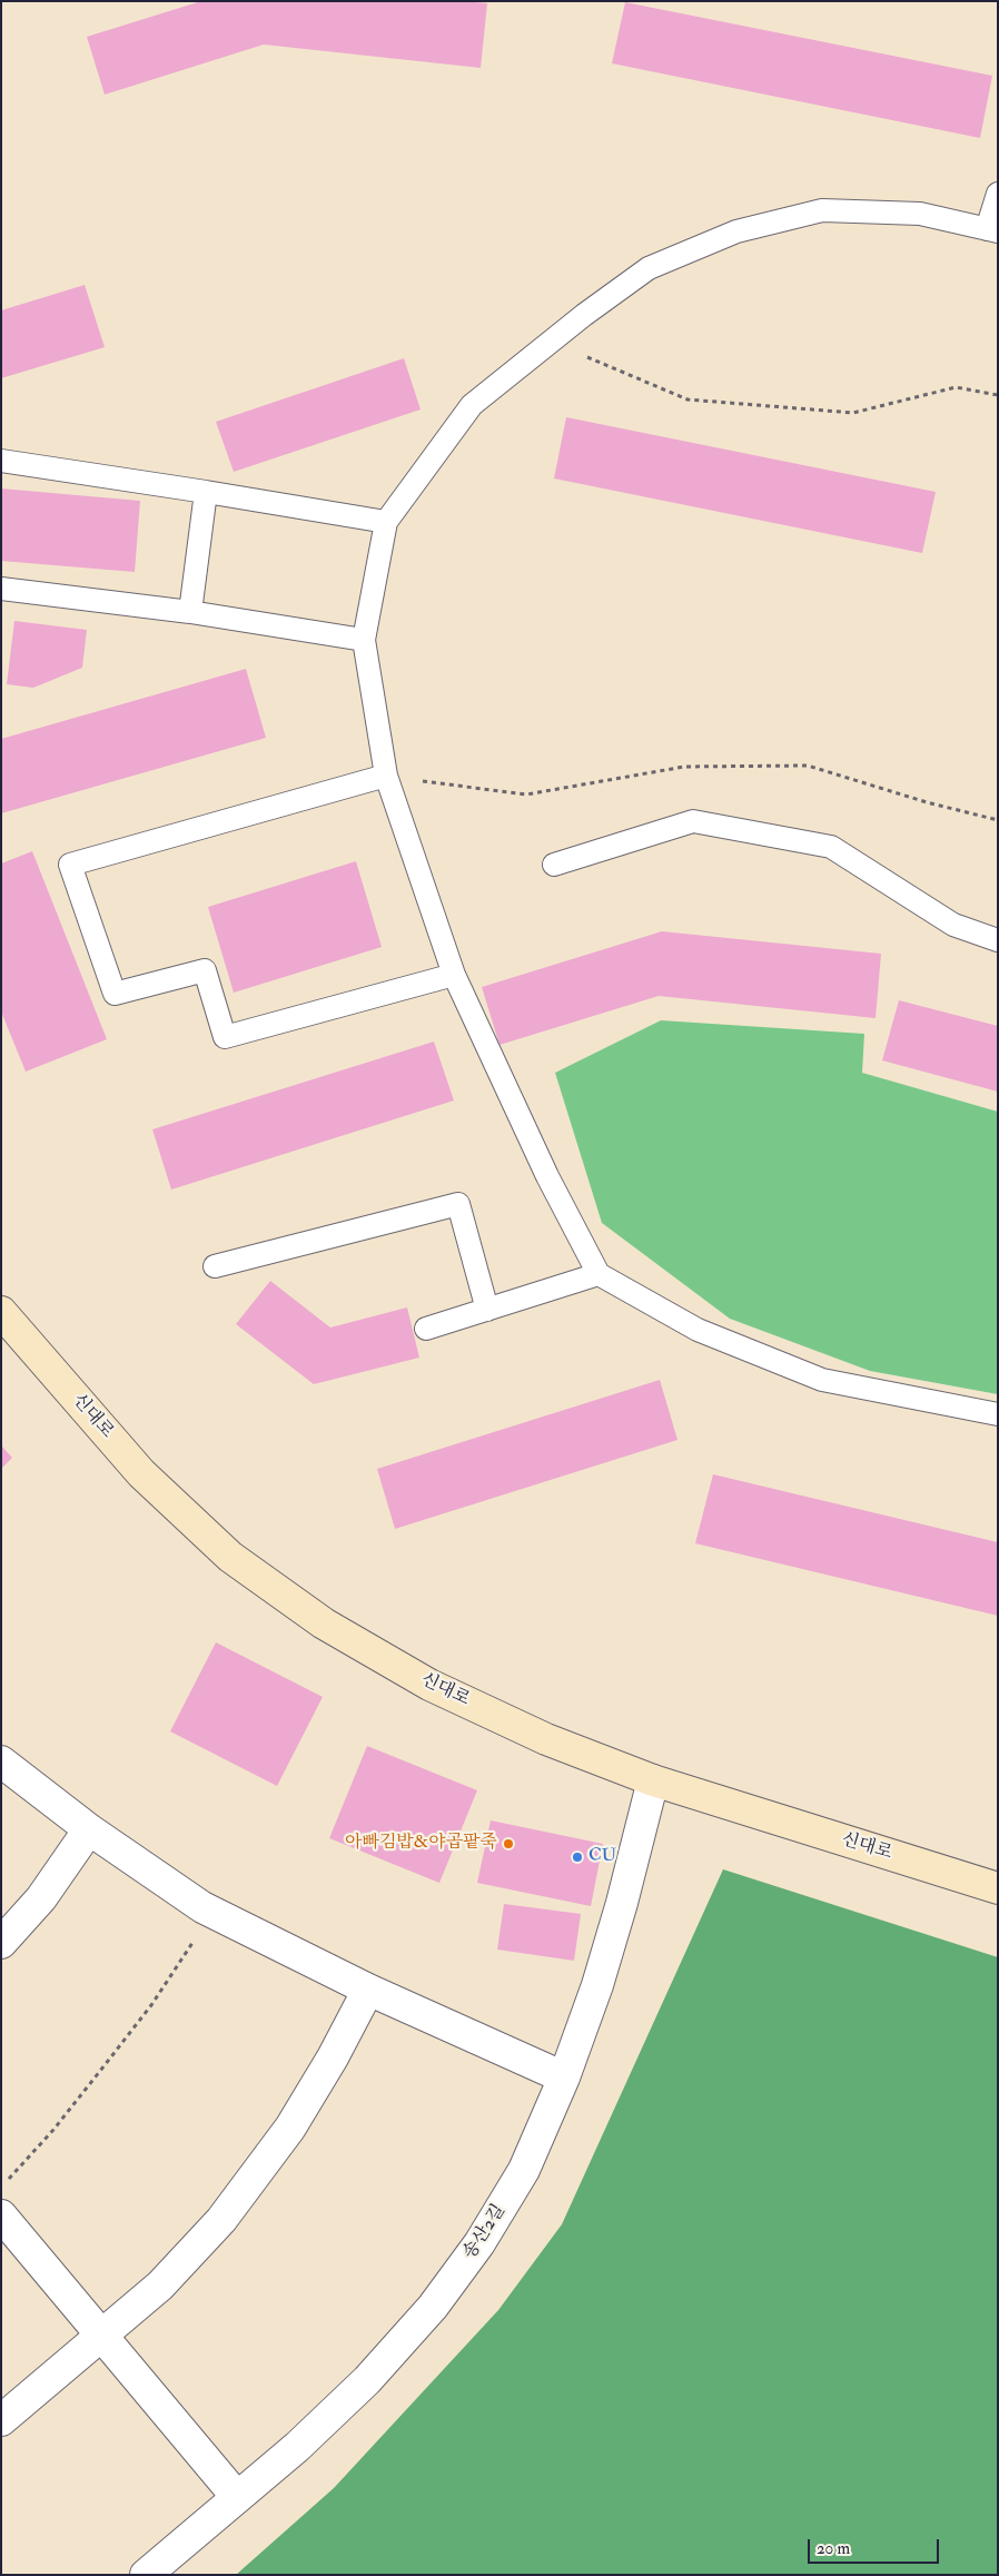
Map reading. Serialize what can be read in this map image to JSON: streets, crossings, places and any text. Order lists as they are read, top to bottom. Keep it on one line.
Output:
{"streets":{"main road":["신대로"],"street":["송산2길"]},"crossings":[["신대로","송산2길"]],"places":["아빠김밥&야곱팥죽","CU"],"scale_bar":"20 m"}
